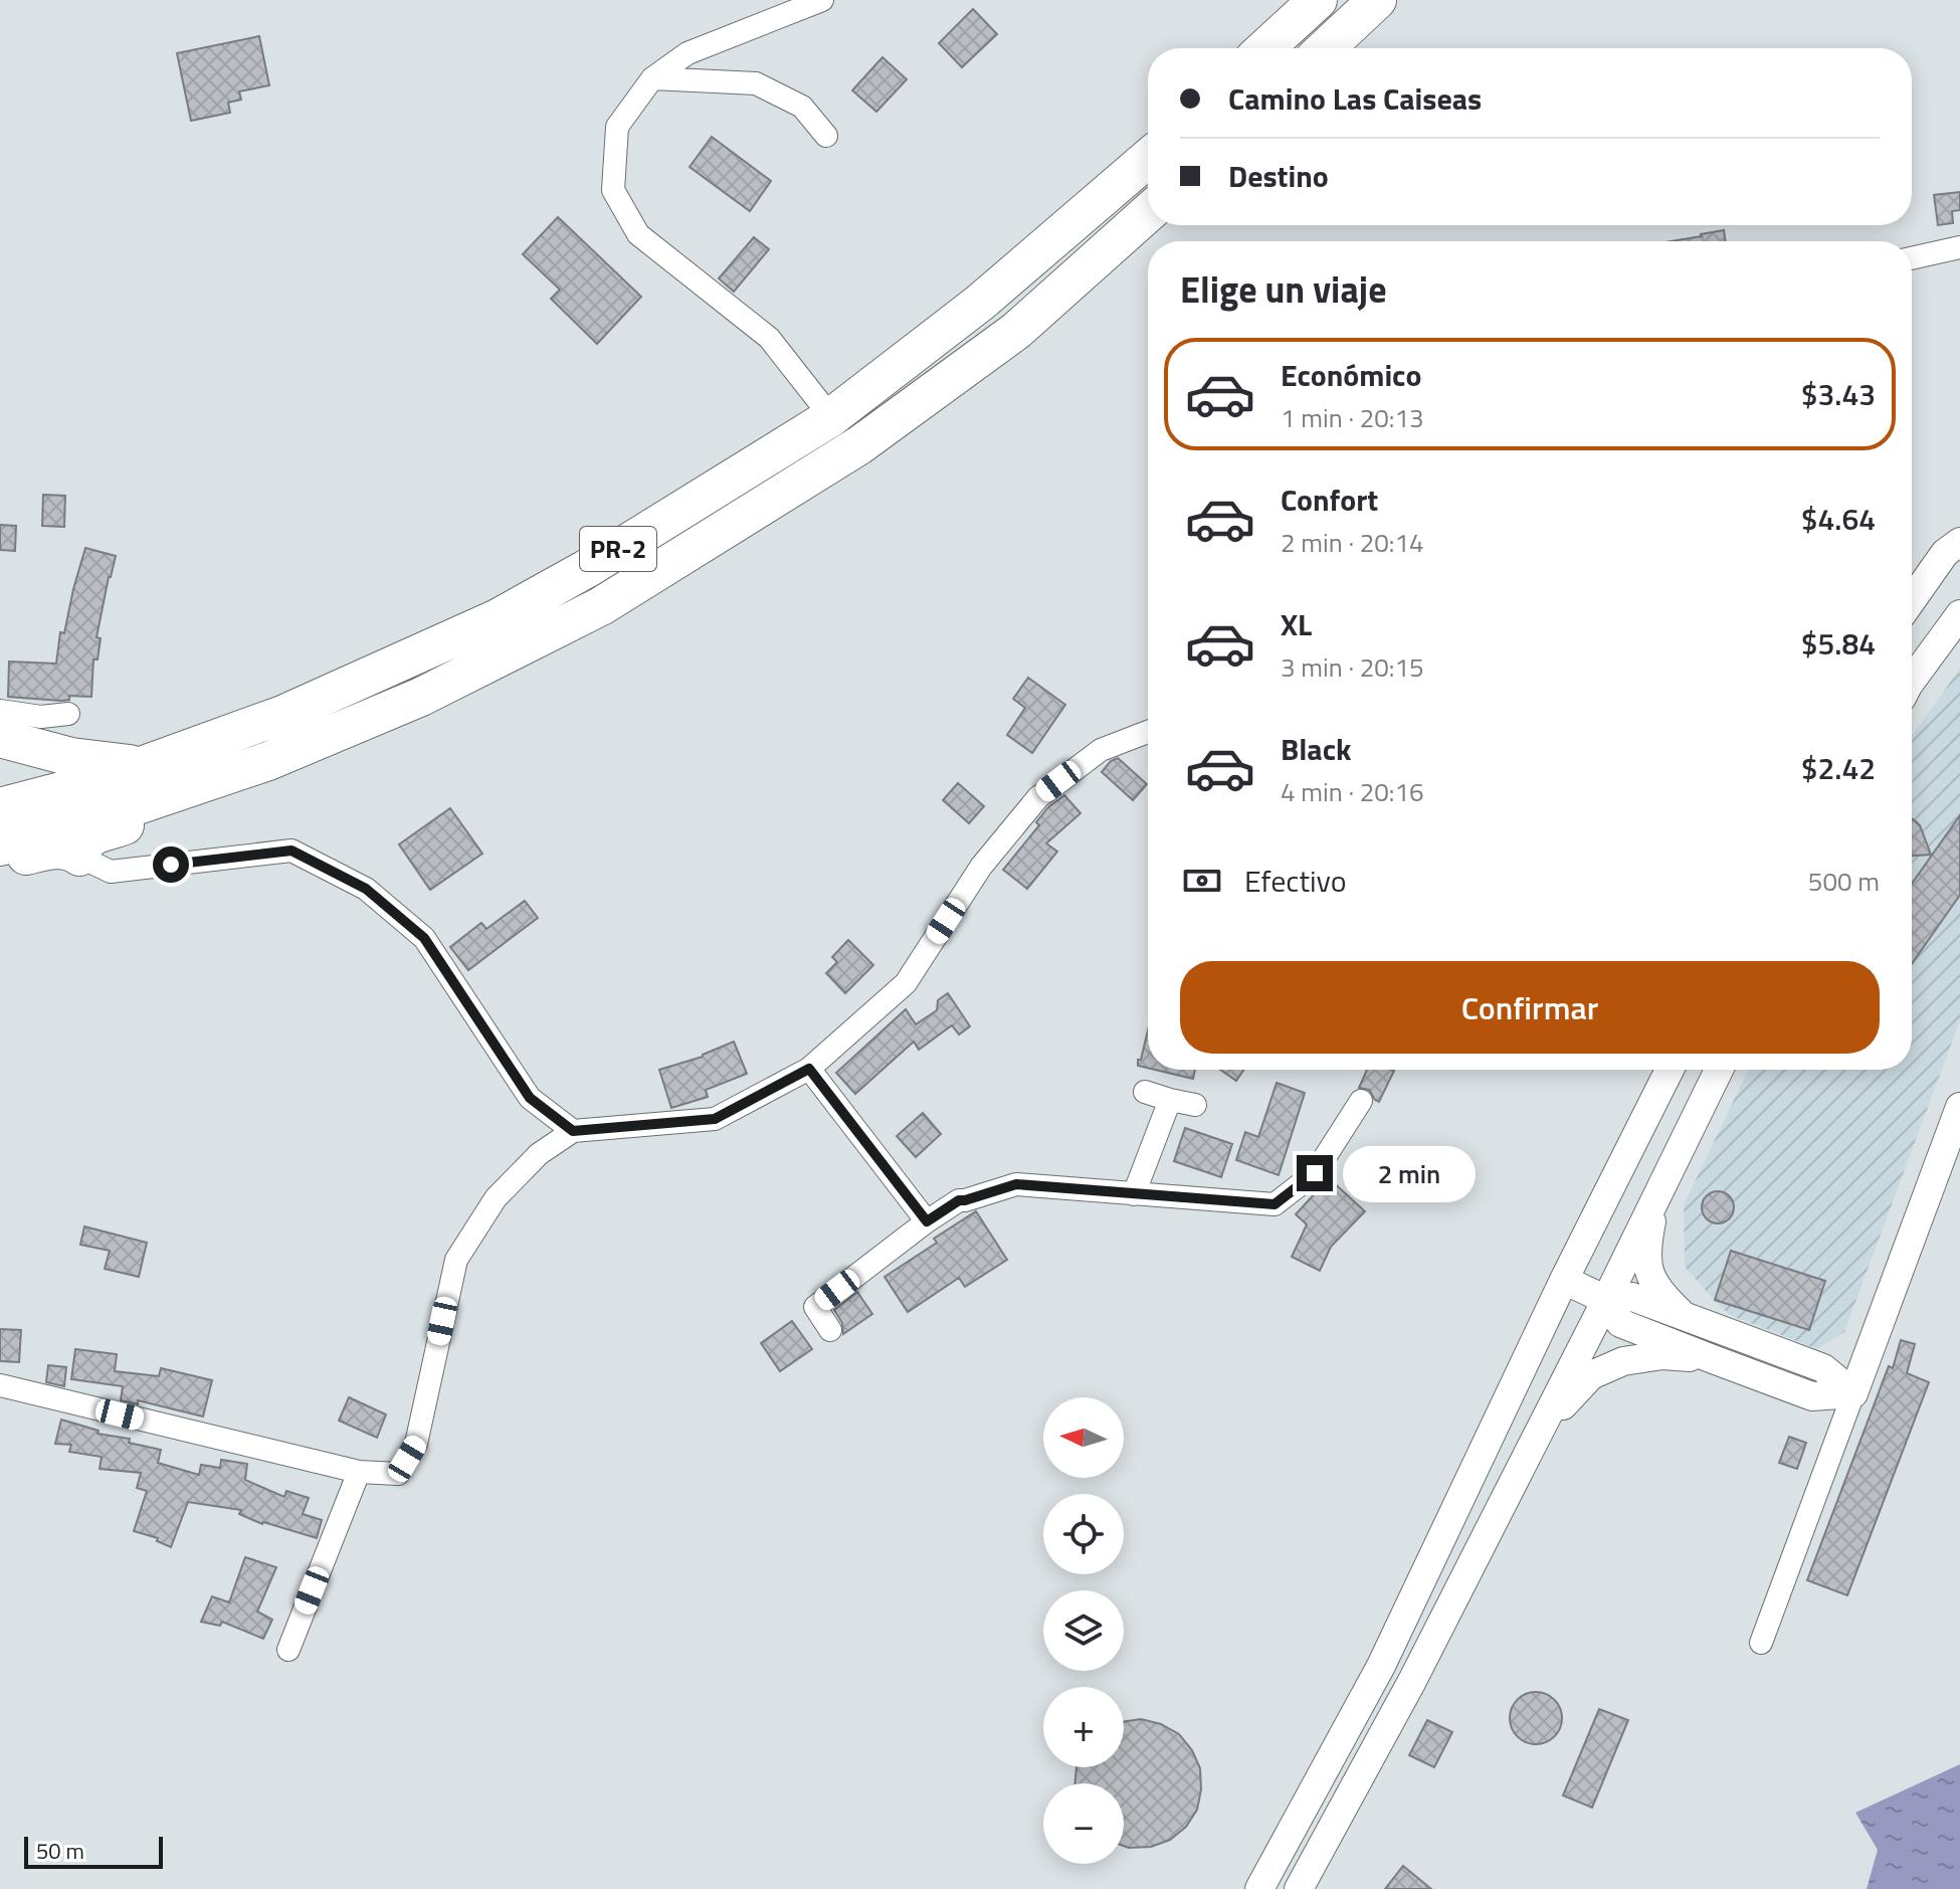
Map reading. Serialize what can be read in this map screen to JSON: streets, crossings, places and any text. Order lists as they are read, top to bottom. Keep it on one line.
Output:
{"streets":{"highway":["PR-2"]},"scale_bar":"50 m","north":"left","page":{"banner":["Camino Las Caiseas","Destino"],"heading":"Elige un viaje","list":[{"name":"Económico","note":"1 min · 20:13","value":"$3.43"},{"name":"Confort","note":"2 min · 20:14","value":"$4.64"},{"name":"XL","note":"3 min · 20:15","value":"$5.84"},{"name":"Black","note":"4 min · 20:16","value":"$2.42"}],"pay":["Efectivo","500 m"],"buttons":"Confirmar","bubble":"2 min","map_buttons":["+","−"],"scale":"50 m"}}
